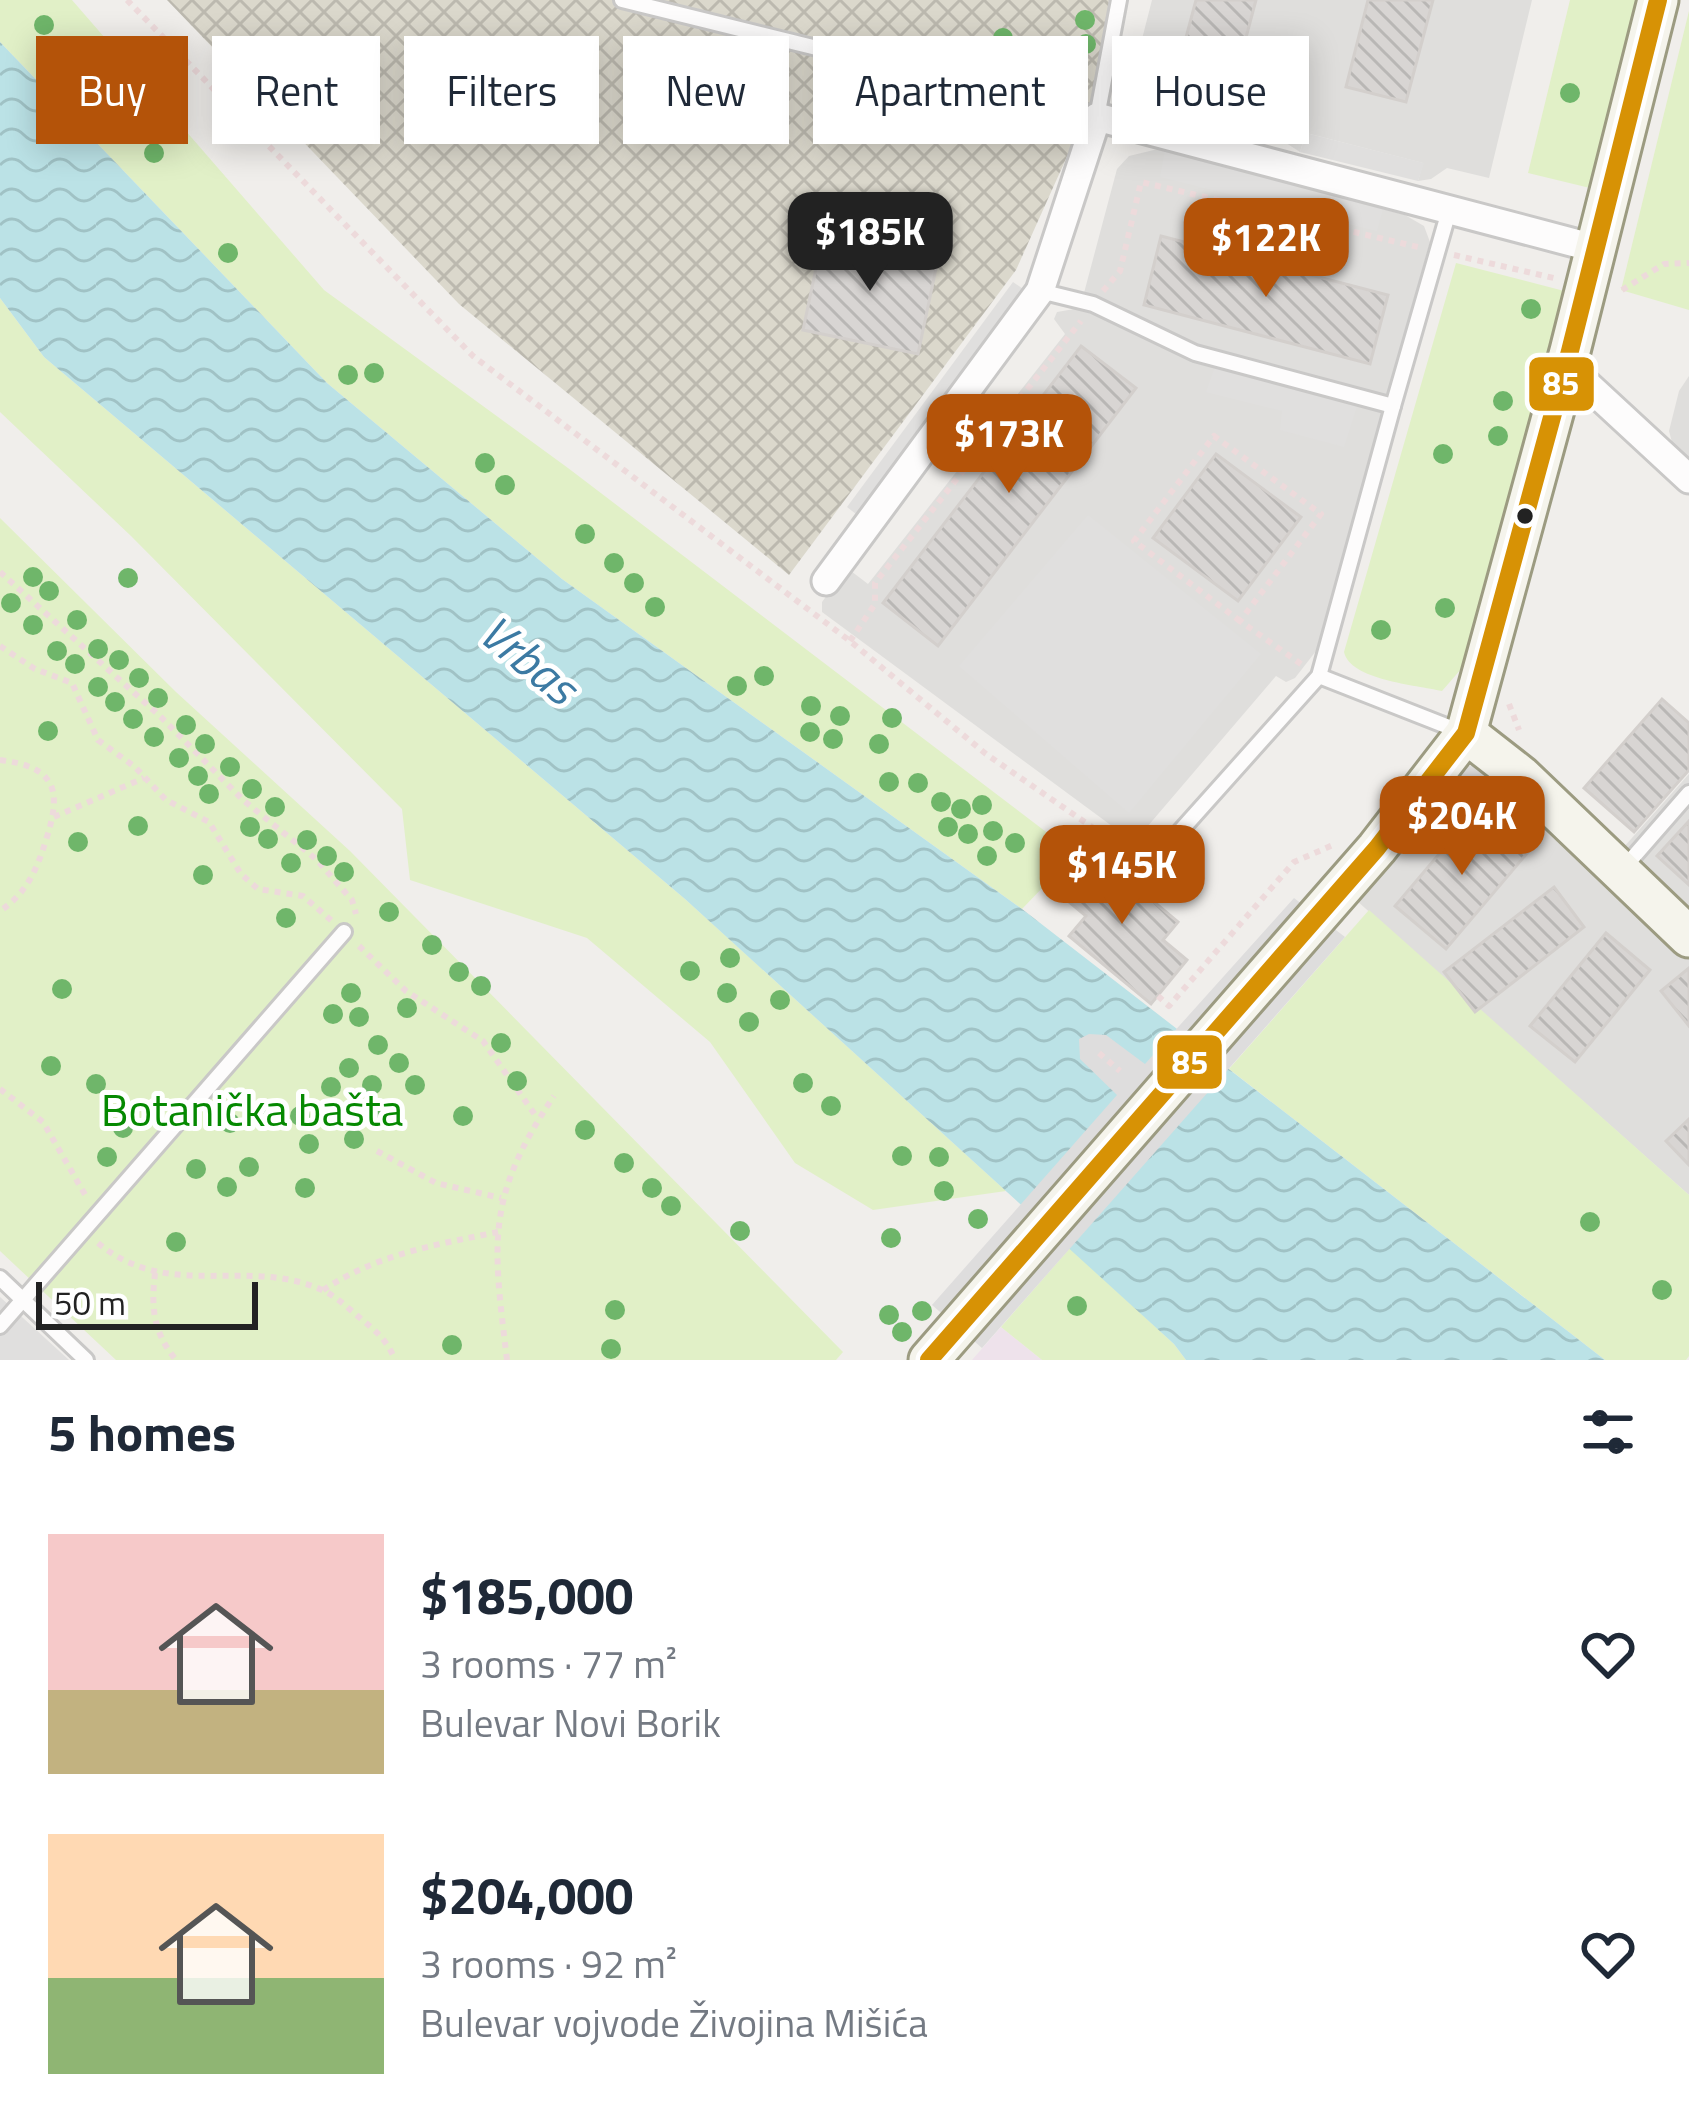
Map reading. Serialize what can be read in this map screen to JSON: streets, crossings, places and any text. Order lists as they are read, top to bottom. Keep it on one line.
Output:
{"water":["Vrbas"],"parks":["Botanička bašta"],"lines":["transit line 85"],"scale_bar":"50 m","page":{"chip":["Buy","Rent","Filters","New","Apartment","House"],"price":["$185K","$122K","$173K","$204K","$145K"],"scale":"50 m","heading":"5 homes","list":[{"name":"$185,000","note":"3 rooms · 77 m² · Bulevar Novi Borik"},{"name":"$204,000","note":"3 rooms · 92 m² · Bulevar vojvode Živojina Mišića"}]}}
